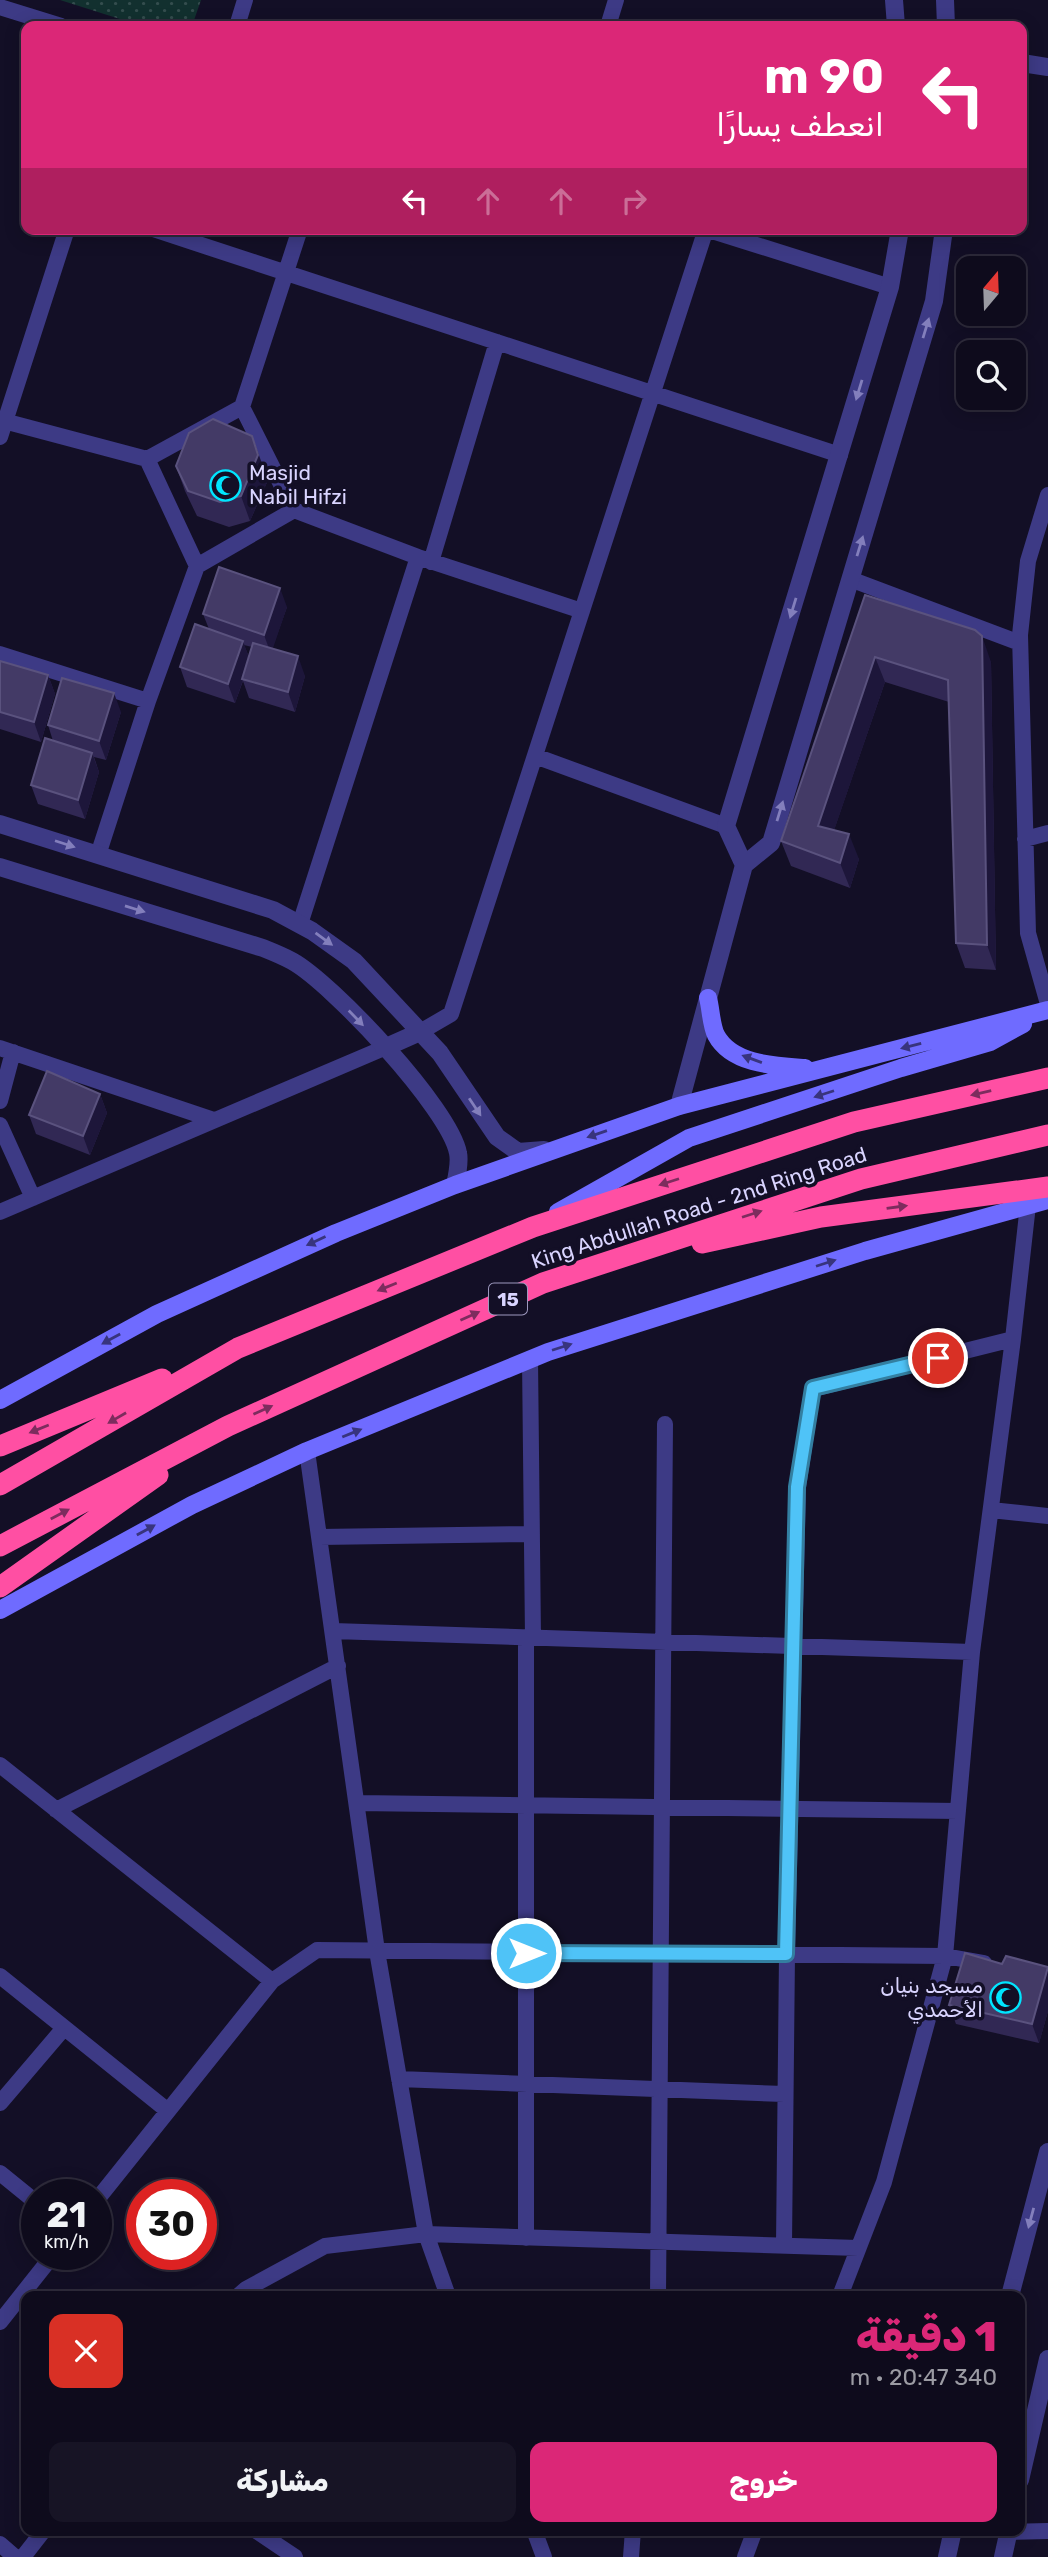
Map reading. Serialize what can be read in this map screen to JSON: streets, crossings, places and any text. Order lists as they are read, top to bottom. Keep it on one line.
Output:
{"streets":{"highway":["King Abdullah Road - 2nd Ring Road","15"]},"places":{"mosque":["Masjid Nabil Hifzi","مسجد بنيان الأحمدي"]},"north":"top","page":{"turn":["90 m","انعطف يسارًا"],"speed":"21 km/h","limit":"30","heading":["1 دقيقة","340 m · 20:47"],"buttons":["خروج","مشاركة"]}}
